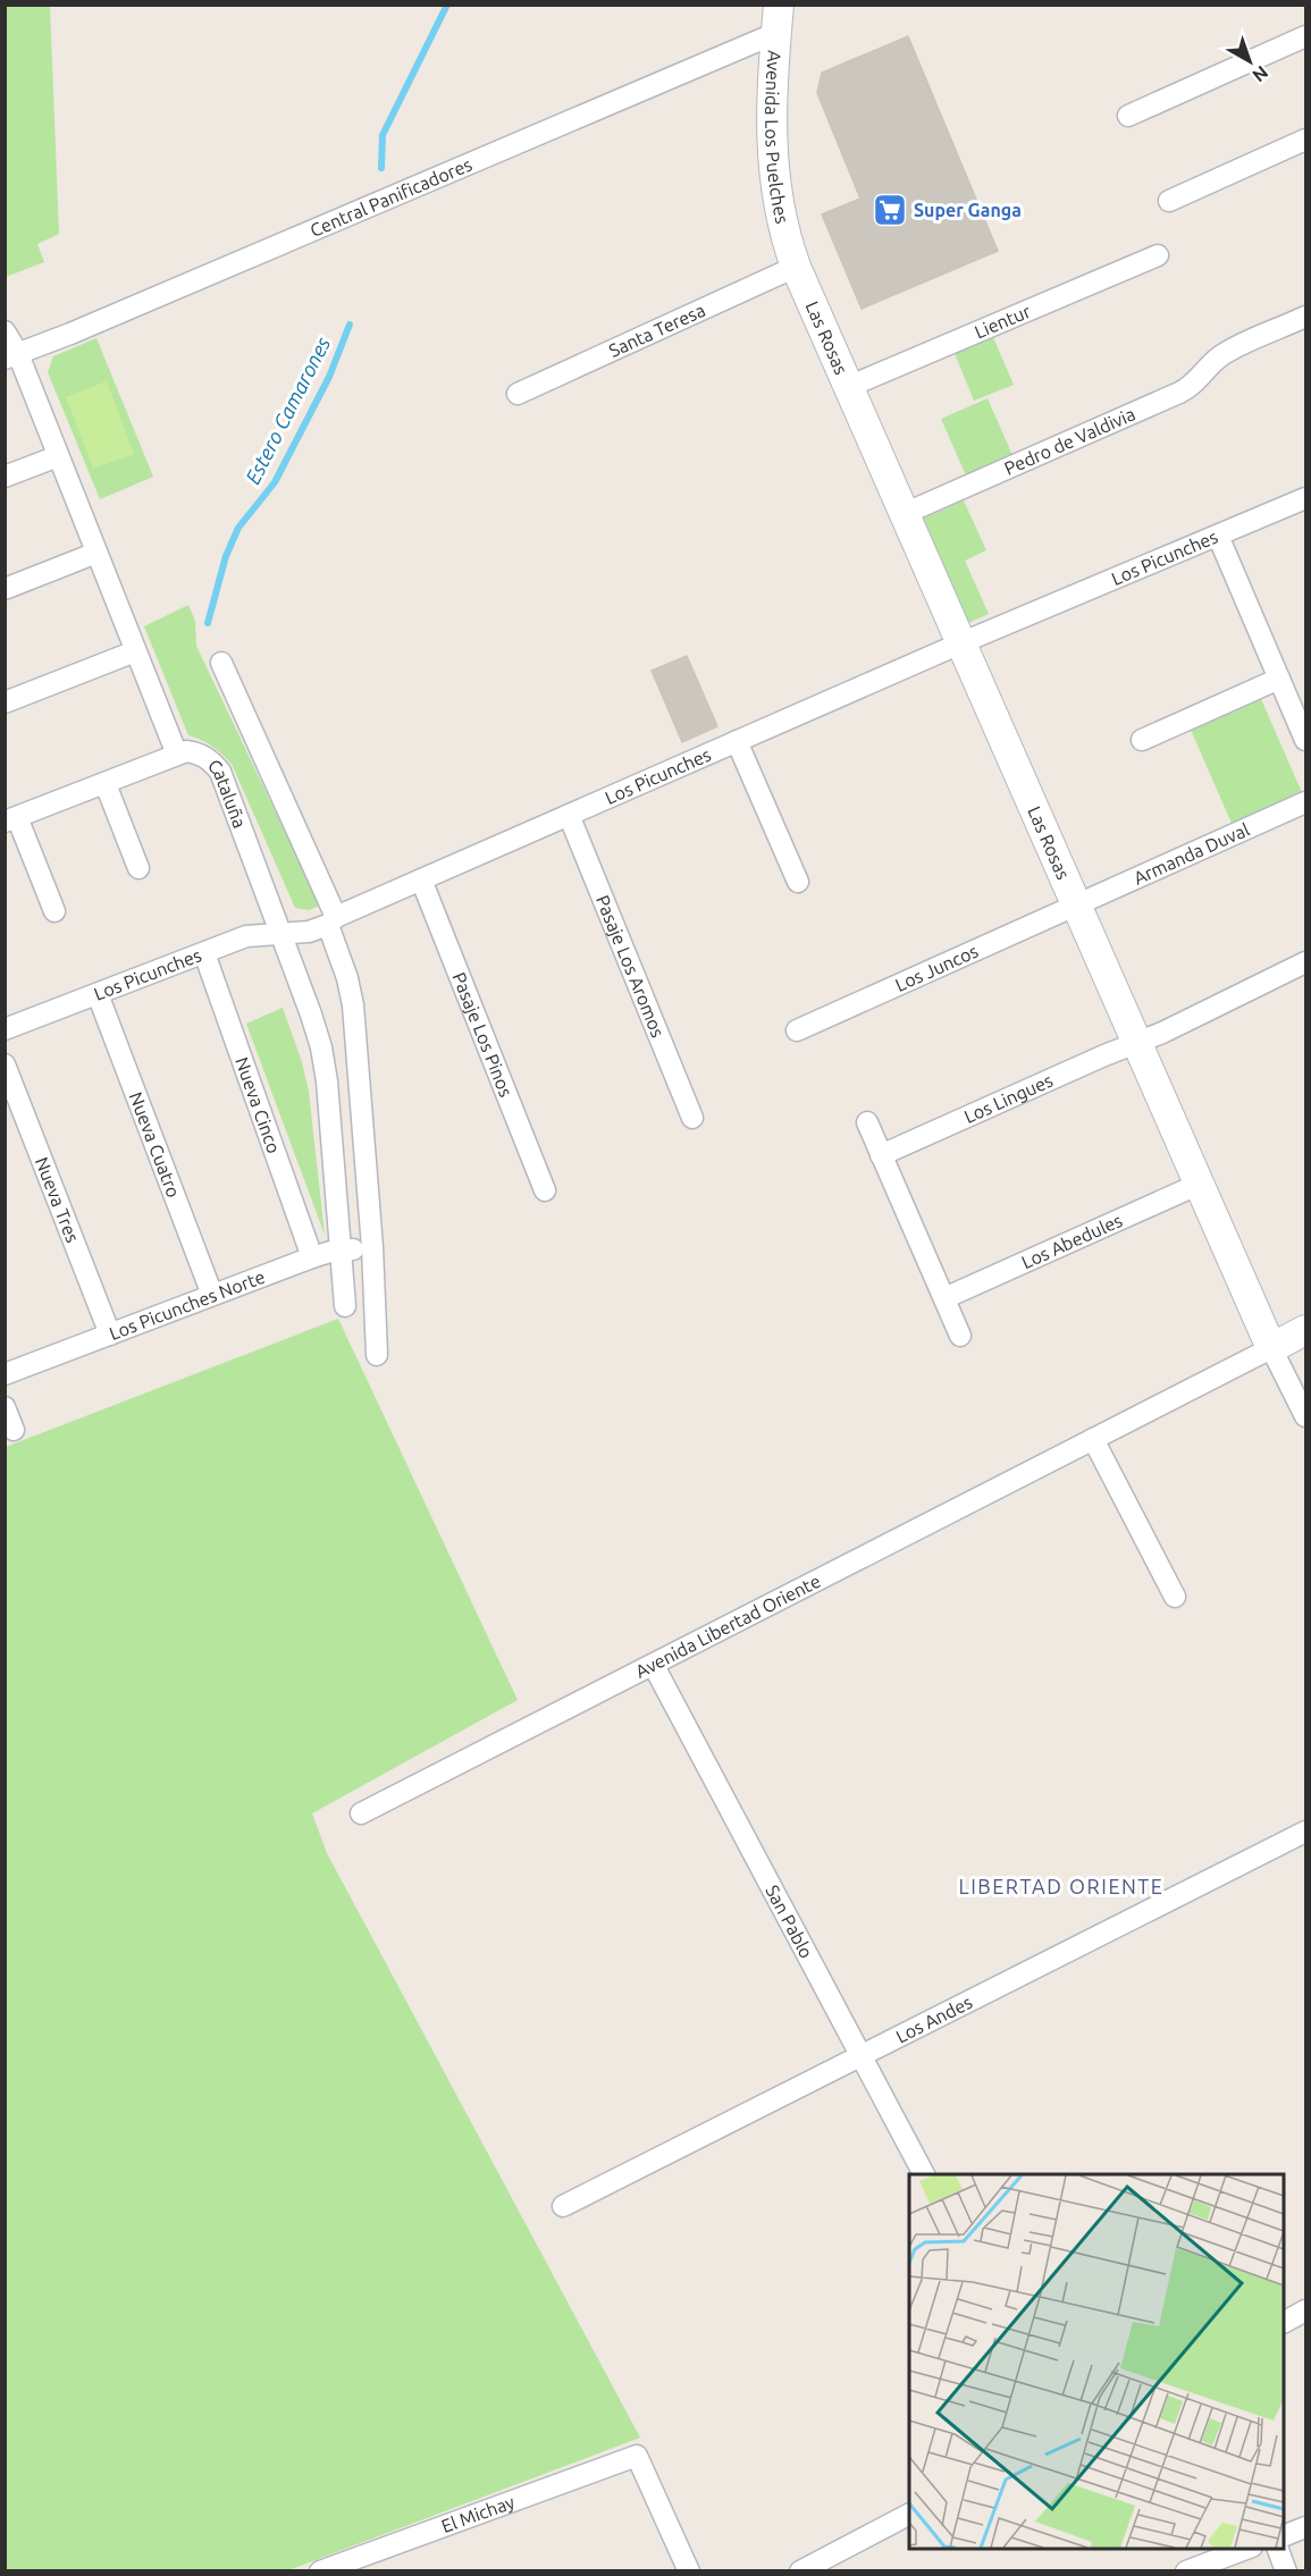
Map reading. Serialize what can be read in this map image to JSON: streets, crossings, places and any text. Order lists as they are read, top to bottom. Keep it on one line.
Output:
{"streets":{"main road":["Avenida Los Puelches","Las Rosas","Avenida Libertad Oriente"],"street":["Central Panificadores","Lientur","Santa Teresa","Pedro de Valdivia","Los Picunches","Cataluña","Armanda Duval","Pasaje Los Aromos","Los Juncos","Pasaje Los Pinos","Los Lingues","Nueva Cinco","Nueva Cuatro","Nueva Tres","Los Abedules","Los Picunches Norte","San Pablo","Los Andes","El Michay"]},"crossings":[["Avenida Los Puelches","Central Panificadores"],["Avenida Los Puelches","Santa Teresa"],["Avenida Los Puelches","Las Rosas"],["Central Panificadores","Cataluña"],["Lientur","Las Rosas"],["Santa Teresa","Las Rosas"],["Las Rosas","Pedro de Valdivia"],["Las Rosas","Los Picunches"],["Las Rosas","Armanda Duval"],["Las Rosas","Los Juncos"],["Las Rosas","Los Lingues"],["Las Rosas","Los Abedules"],["Las Rosas","Avenida Libertad Oriente"],["Los Picunches","Cataluña"],["Los Picunches","Pasaje Los Aromos"],["Los Picunches","Pasaje Los Pinos"],["Los Picunches","Nueva Cinco"],["Los Picunches","Nueva Cuatro"],["Cataluña","Los Picunches Norte"],["Armanda Duval","Los Juncos"],["Nueva Cinco","Los Picunches Norte"],["Nueva Cuatro","Los Picunches Norte"],["Nueva Tres","Los Picunches Norte"],["Avenida Libertad Oriente","San Pablo"],["San Pablo","Los Andes"]],"districts":["LIBERTAD ORIENTE"],"water":["Estero Camarones"],"places":{"supermarket":["Super Ganga"]},"north":"bottom right"}
